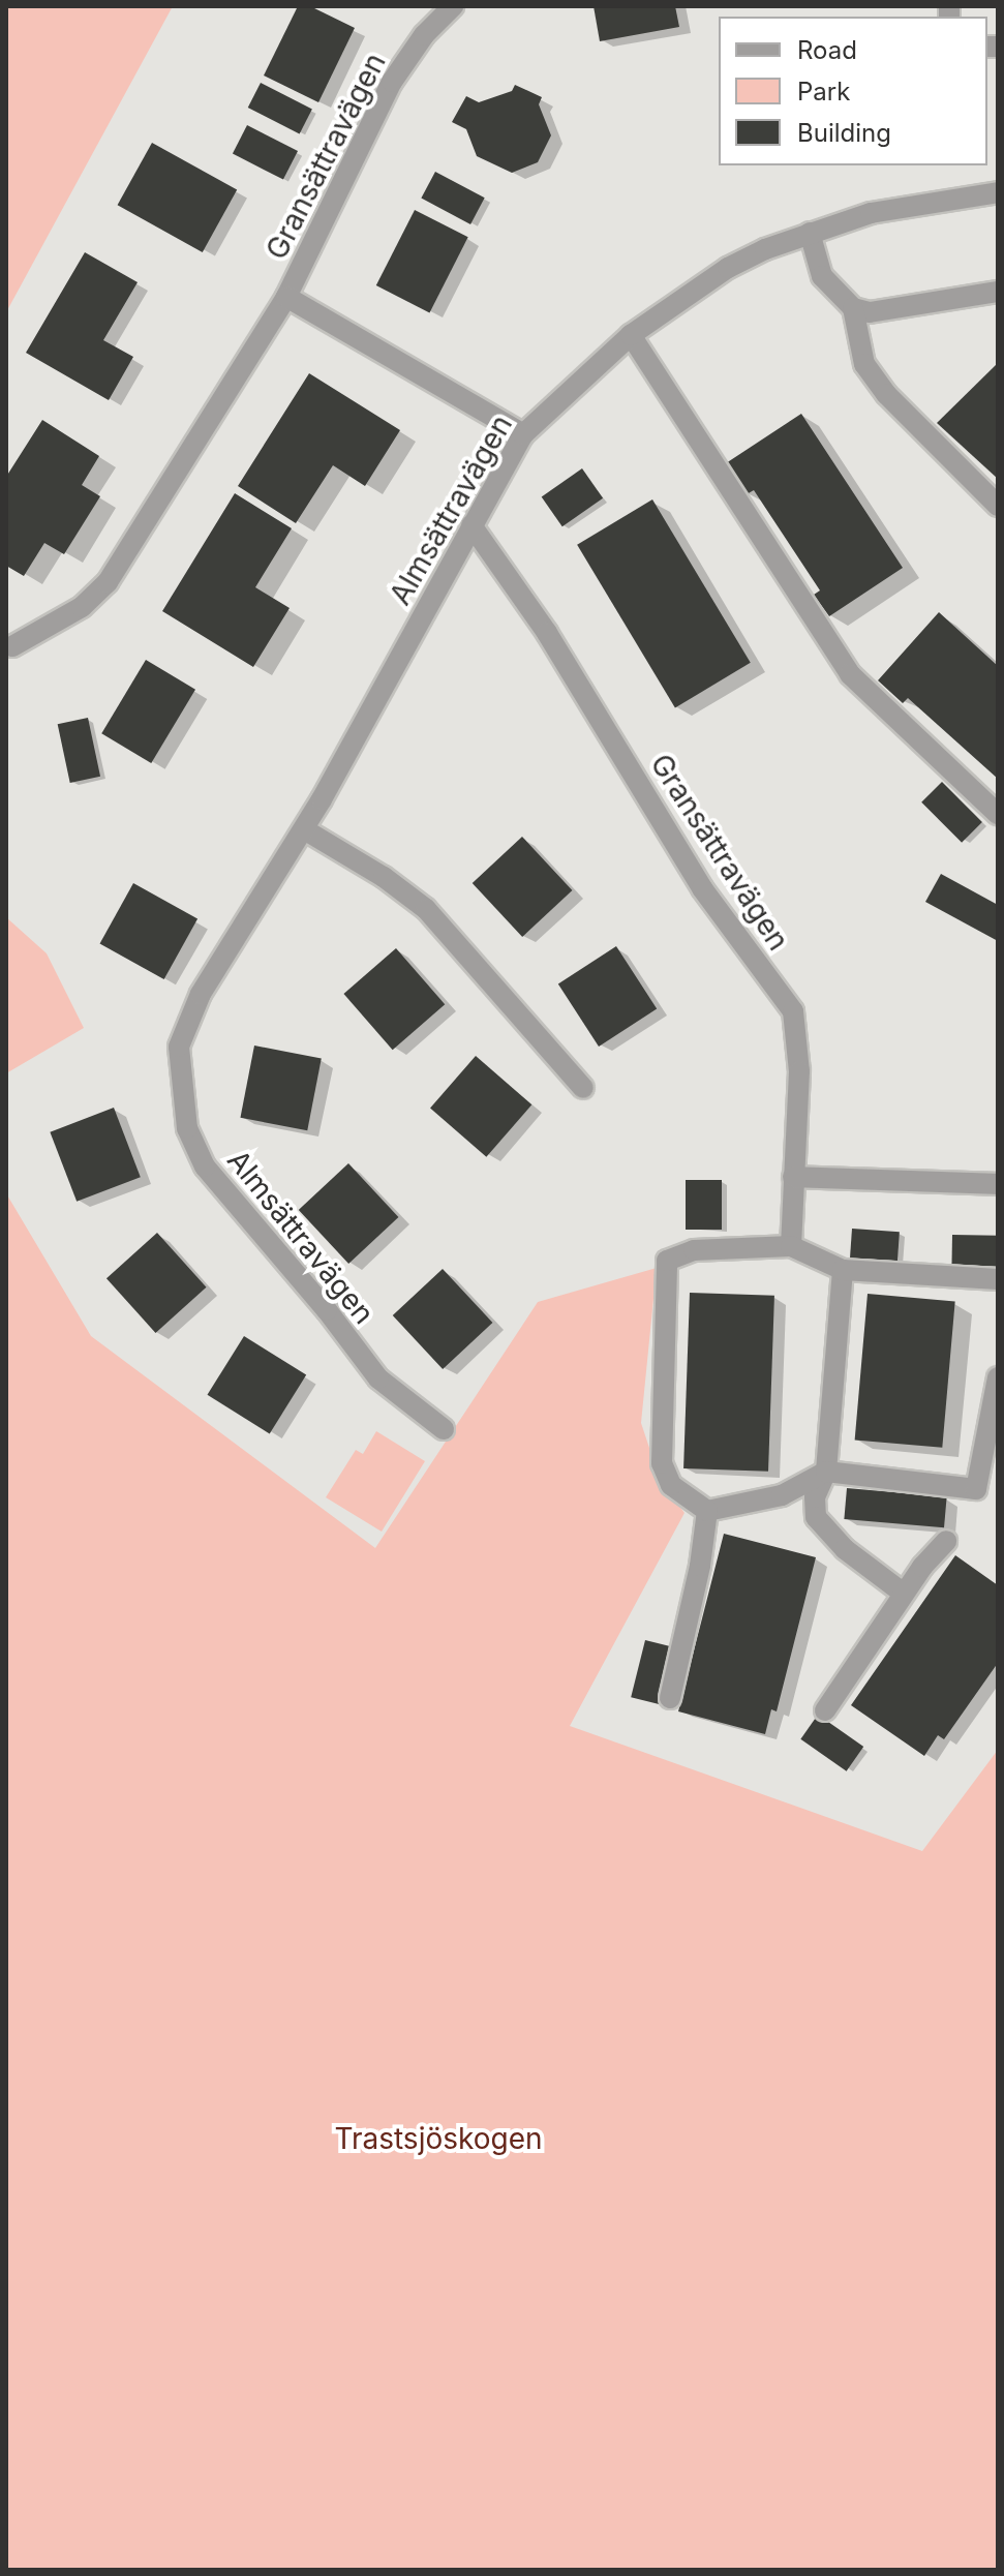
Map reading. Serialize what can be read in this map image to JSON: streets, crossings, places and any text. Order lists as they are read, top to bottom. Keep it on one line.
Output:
{"streets":{"street":["Gransättravägen","Almsättravägen"]},"crossings":[["Gransättravägen","Almsättravägen"]],"parks":["Trastsjöskogen"],"legend":["Road","Park","Building"]}
